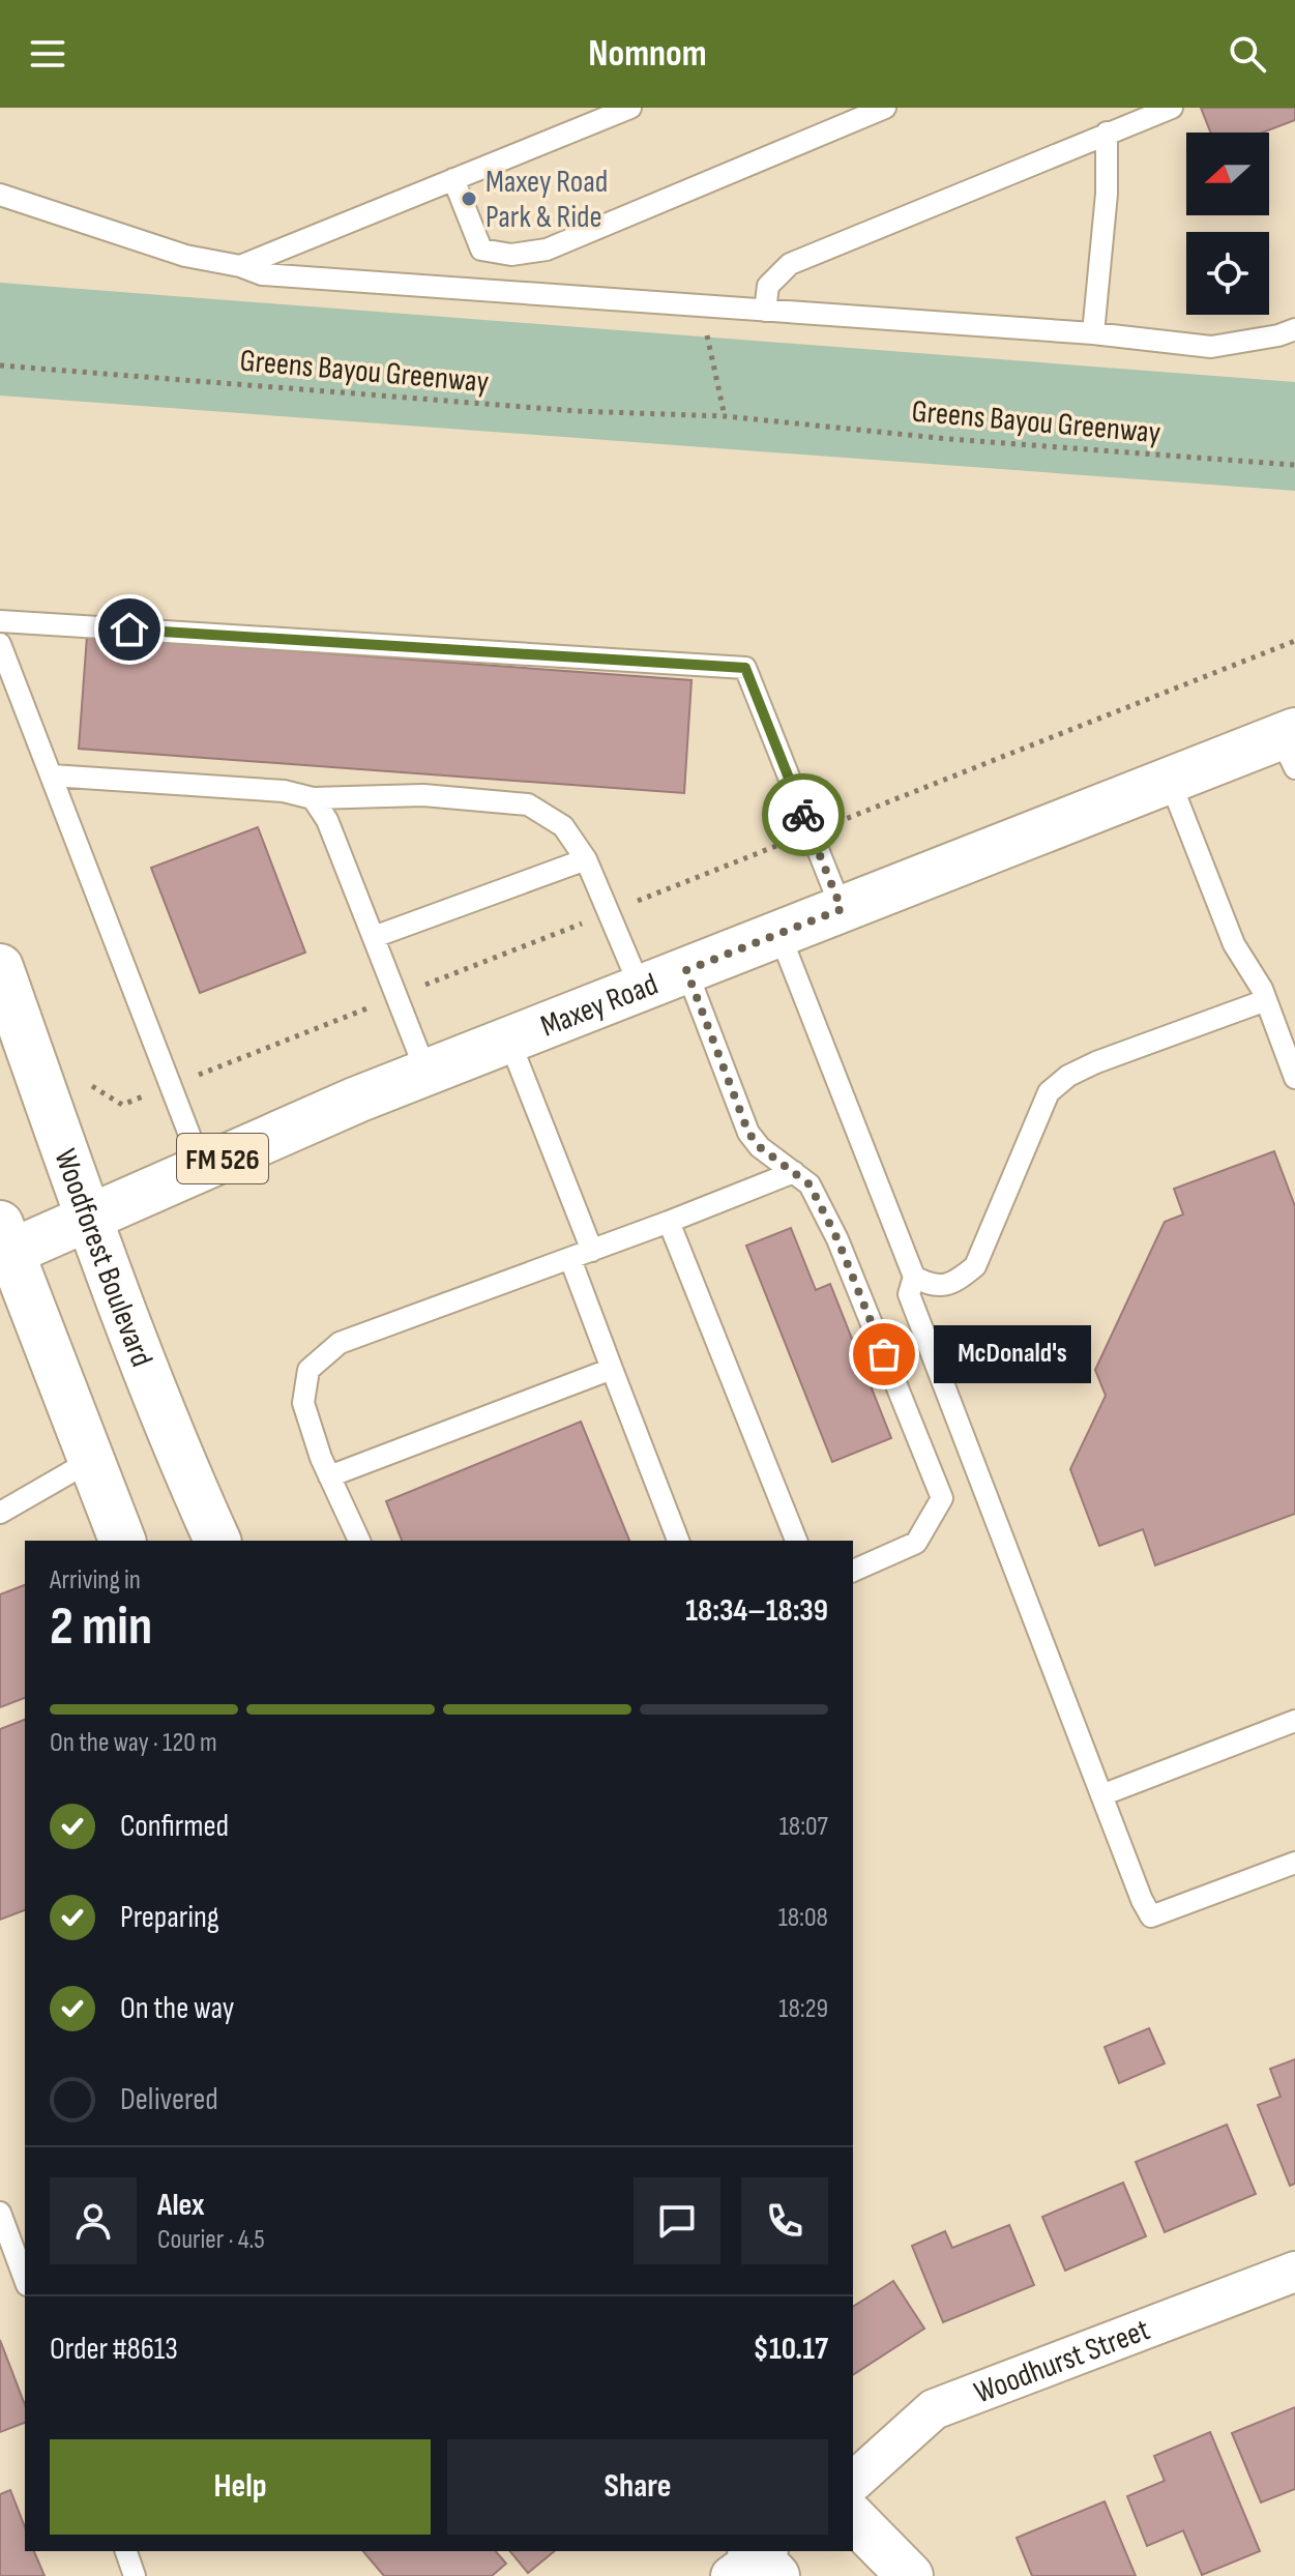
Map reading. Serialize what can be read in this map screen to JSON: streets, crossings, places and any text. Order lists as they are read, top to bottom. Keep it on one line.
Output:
{"streets":{"main road":["Maxey Road","FM 526","Woodforest Boulevard"],"street":["Woodhurst Street"],"path":["Greens Bayou Greenway"]},"crossings":[["Maxey Road","Woodforest Boulevard"]],"places":["Maxey Road Park & Ride","McDonald's"],"north":"left","page":{"header":"Nomnom","bubble":"McDonald's","heading":["2 min","Arriving in","18:34–18:39"],"panel":["Alex","Courier · 4.5","Order #8613","$10.17"],"bar":"On the way · 120 m","list":[["Confirmed","18:07"],["Preparing","18:08"],["On the way","18:29"],"Delivered"],"buttons":["Help","Share"]}}
